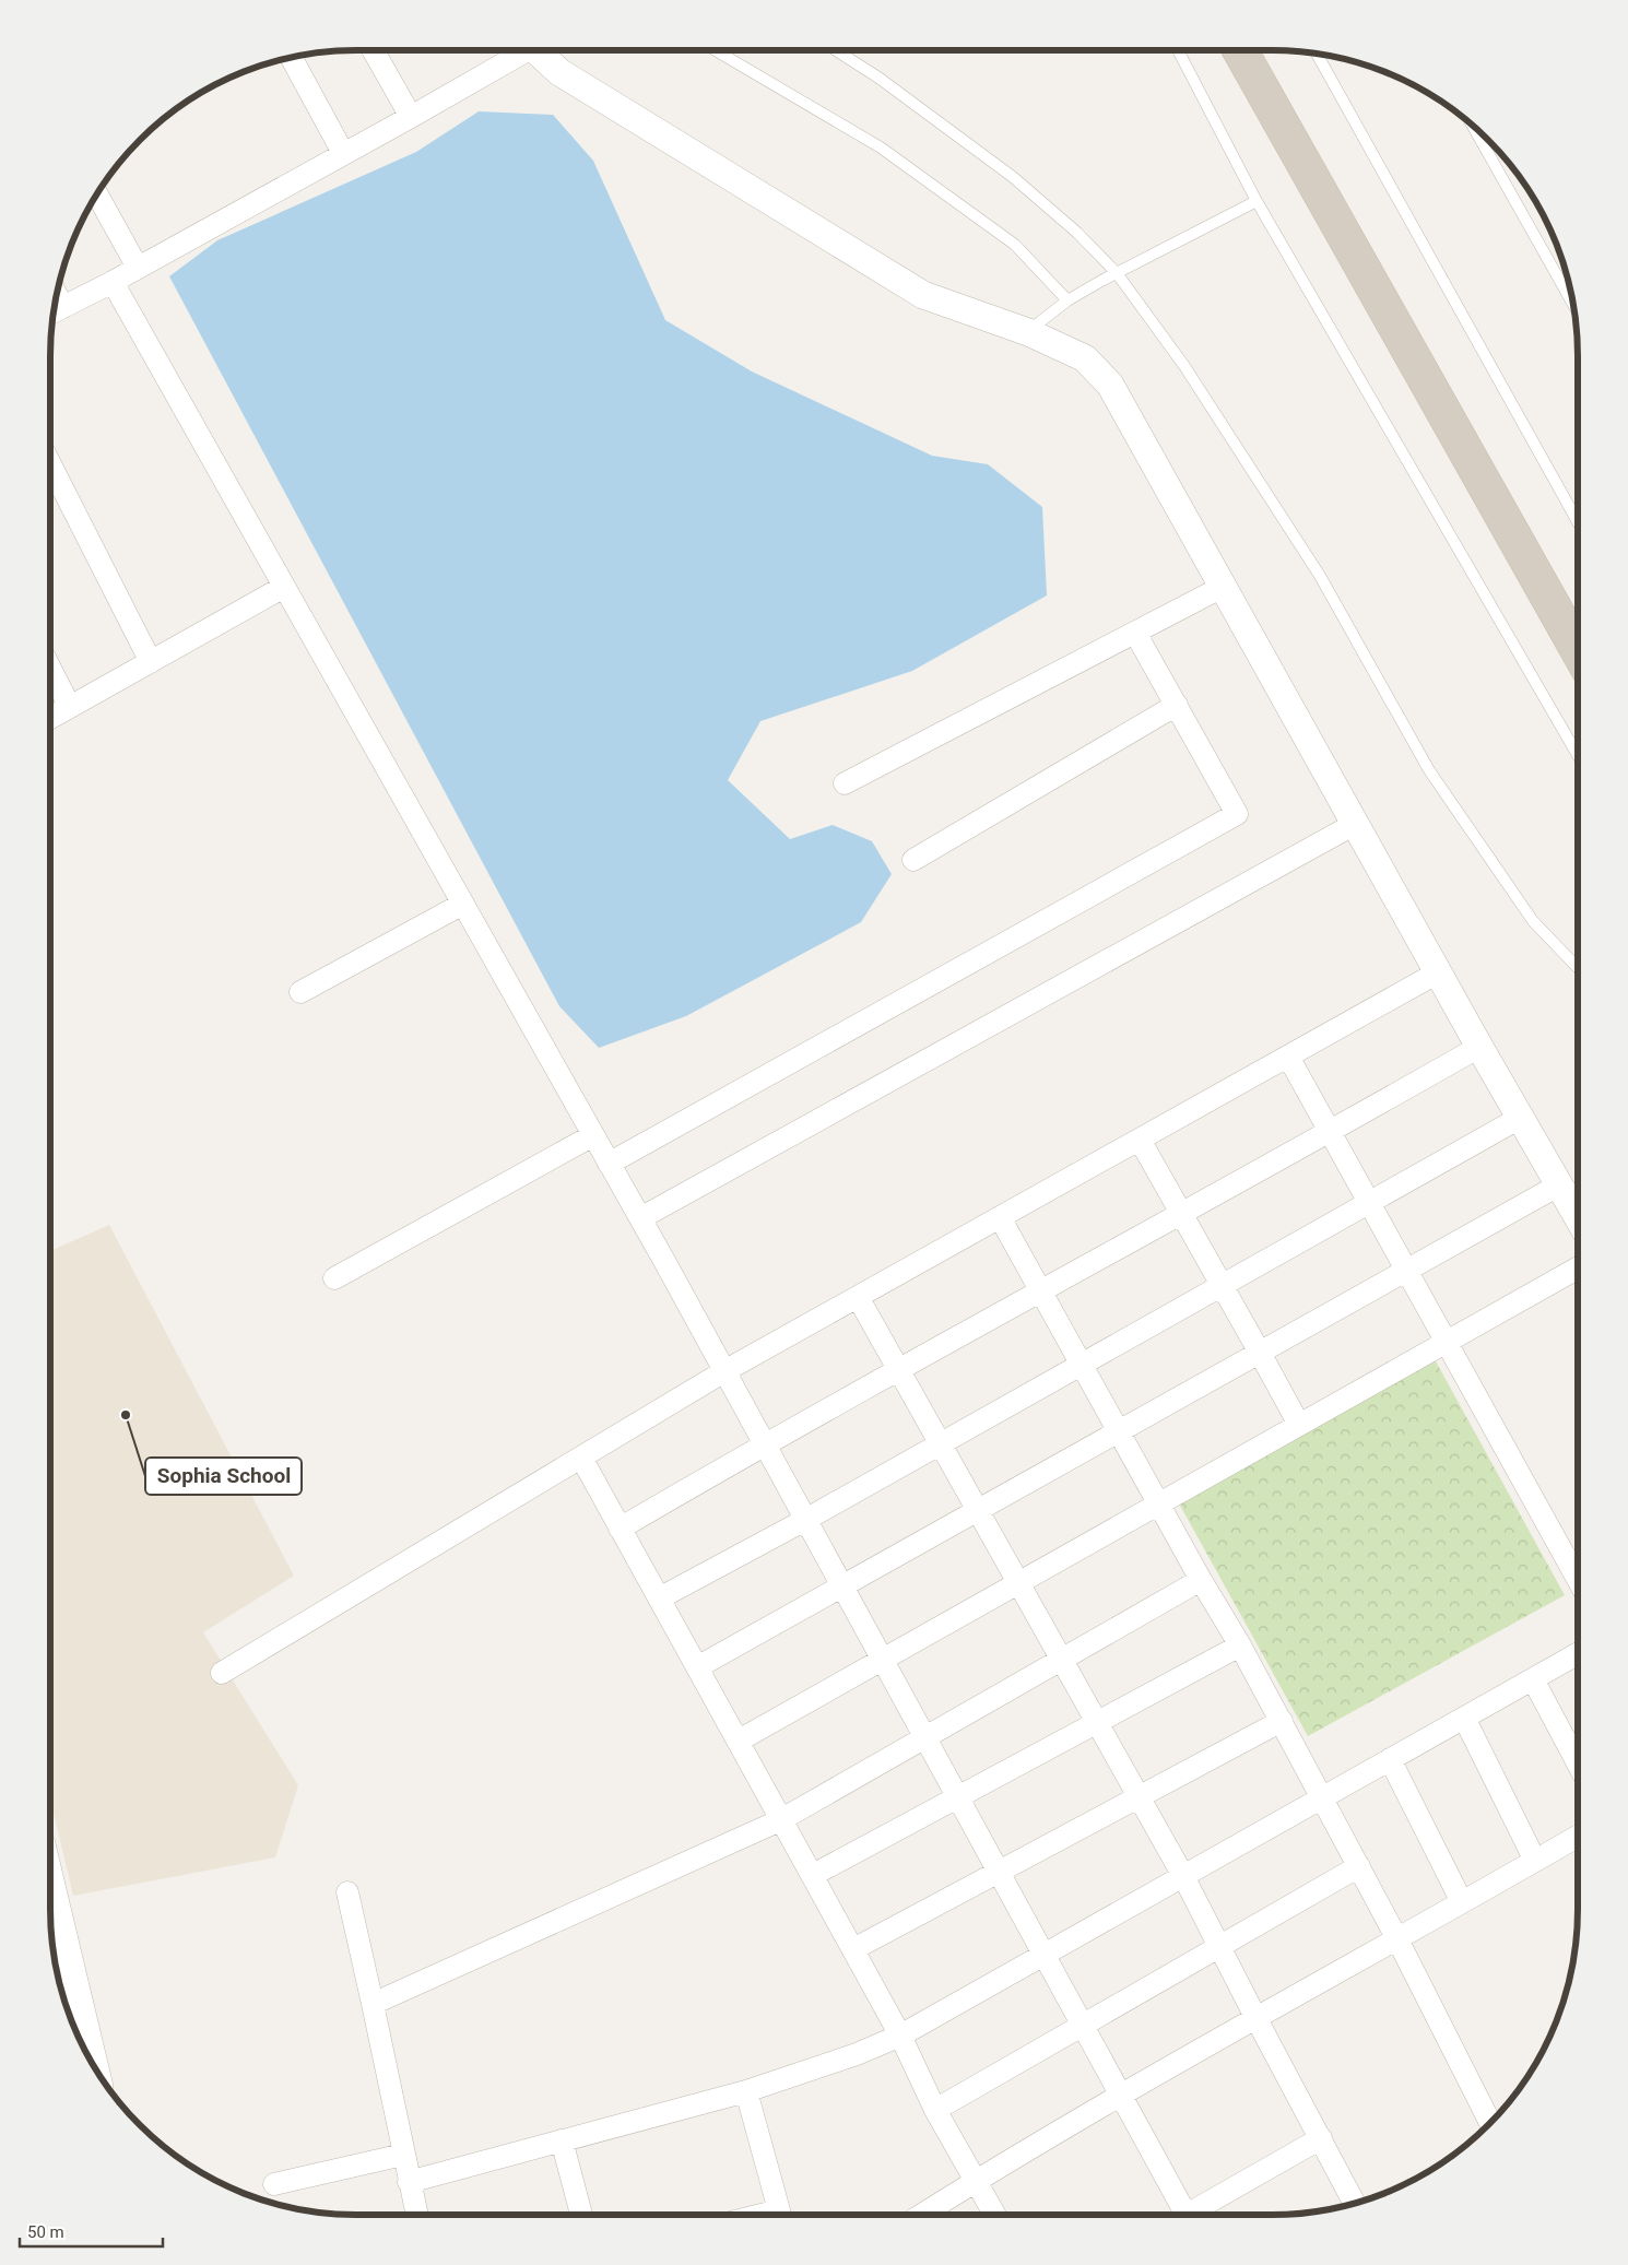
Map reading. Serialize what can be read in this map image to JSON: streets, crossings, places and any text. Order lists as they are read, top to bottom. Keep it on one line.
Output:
{"places":["Sophia School"],"scale_bar":"50 m"}
